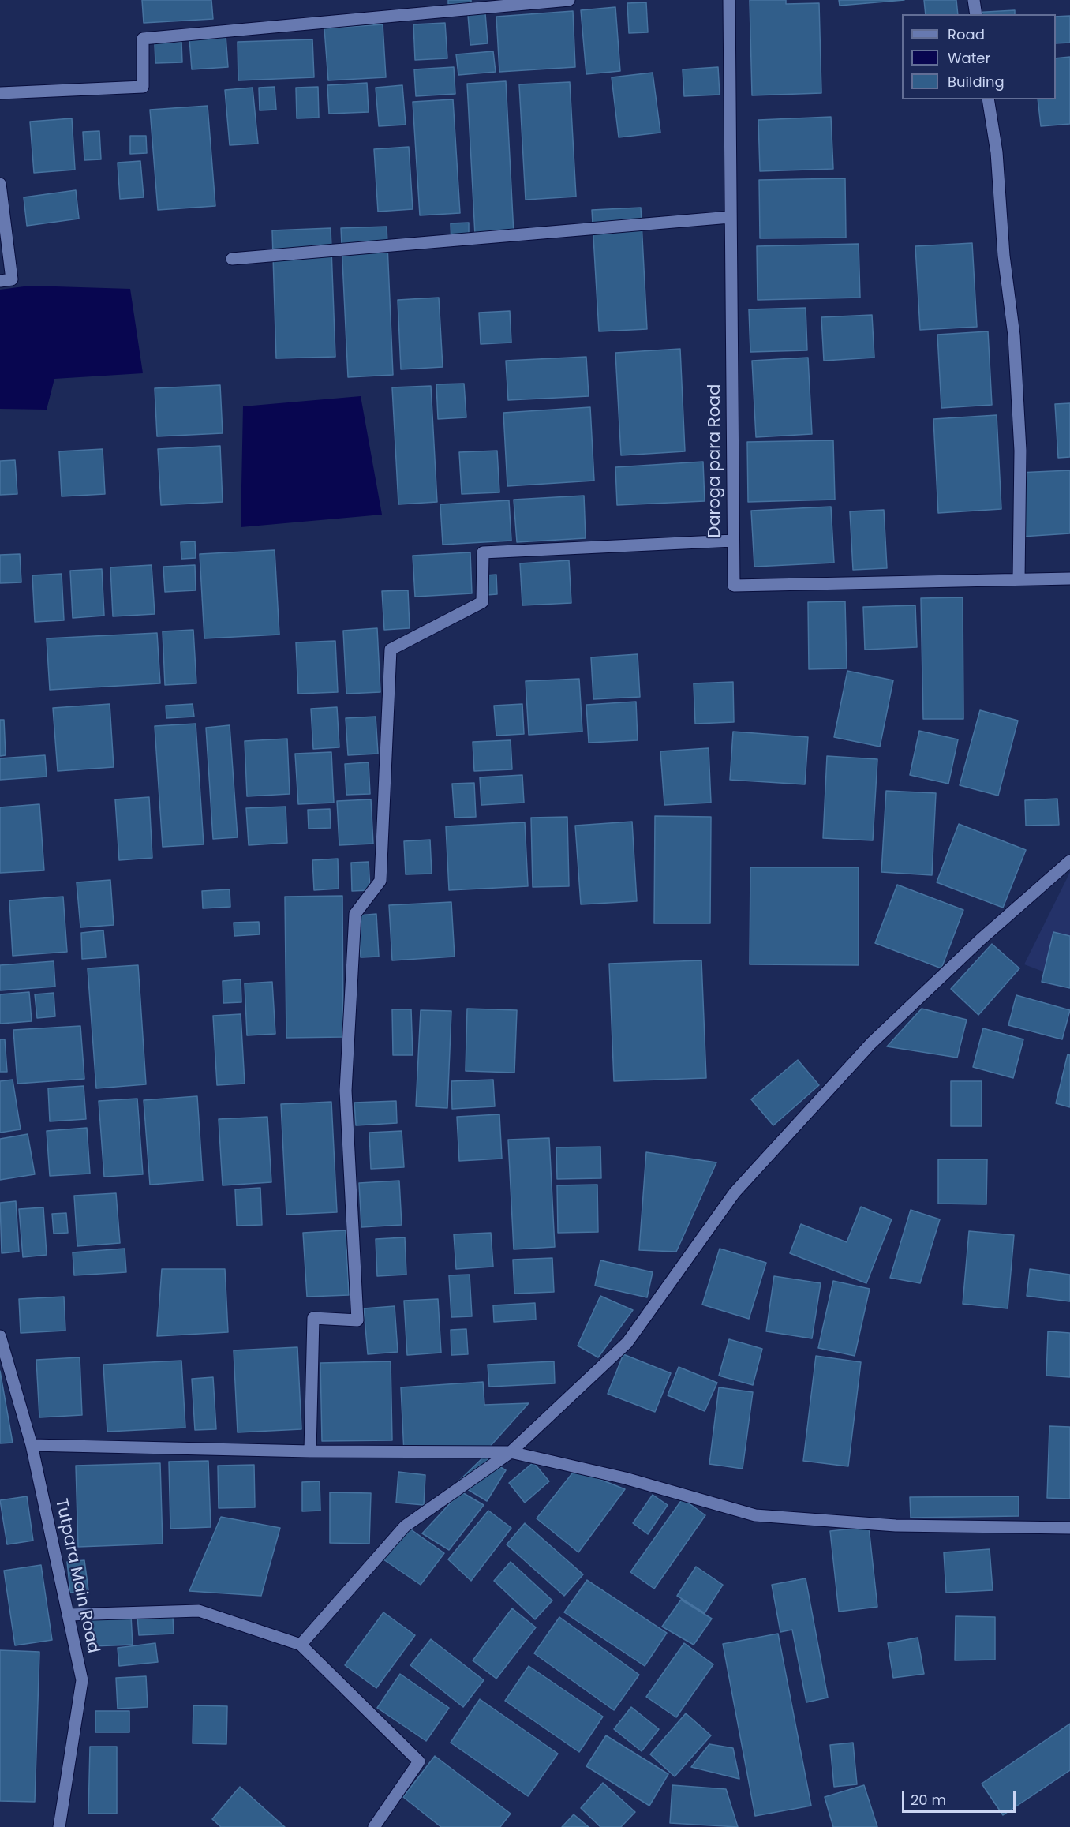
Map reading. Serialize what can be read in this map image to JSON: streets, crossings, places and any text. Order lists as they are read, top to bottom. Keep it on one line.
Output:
{"streets":{"street":["Daroga para Road","Tutpara Main Road"]},"legend":["Road","Water","Building"],"scale_bar":"20 m"}
